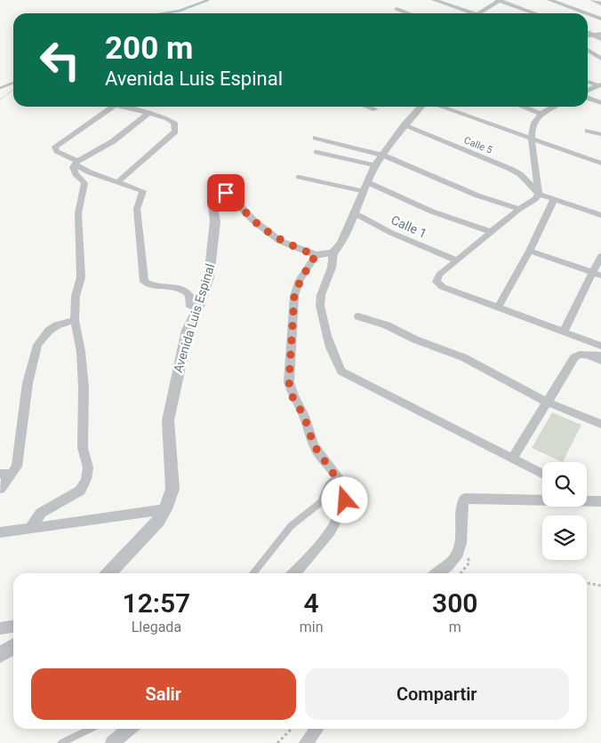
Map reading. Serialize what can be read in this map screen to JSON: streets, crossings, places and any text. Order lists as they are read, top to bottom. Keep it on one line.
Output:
{"streets":{"street":["Calle 5","Calle 1","Avenida Luis Espinal"]},"page":{"turn":["200 m","Avenida Luis Espinal"],"eta":["12:57","Llegada","4","min","300","m"],"buttons":["Salir","Compartir"]}}
